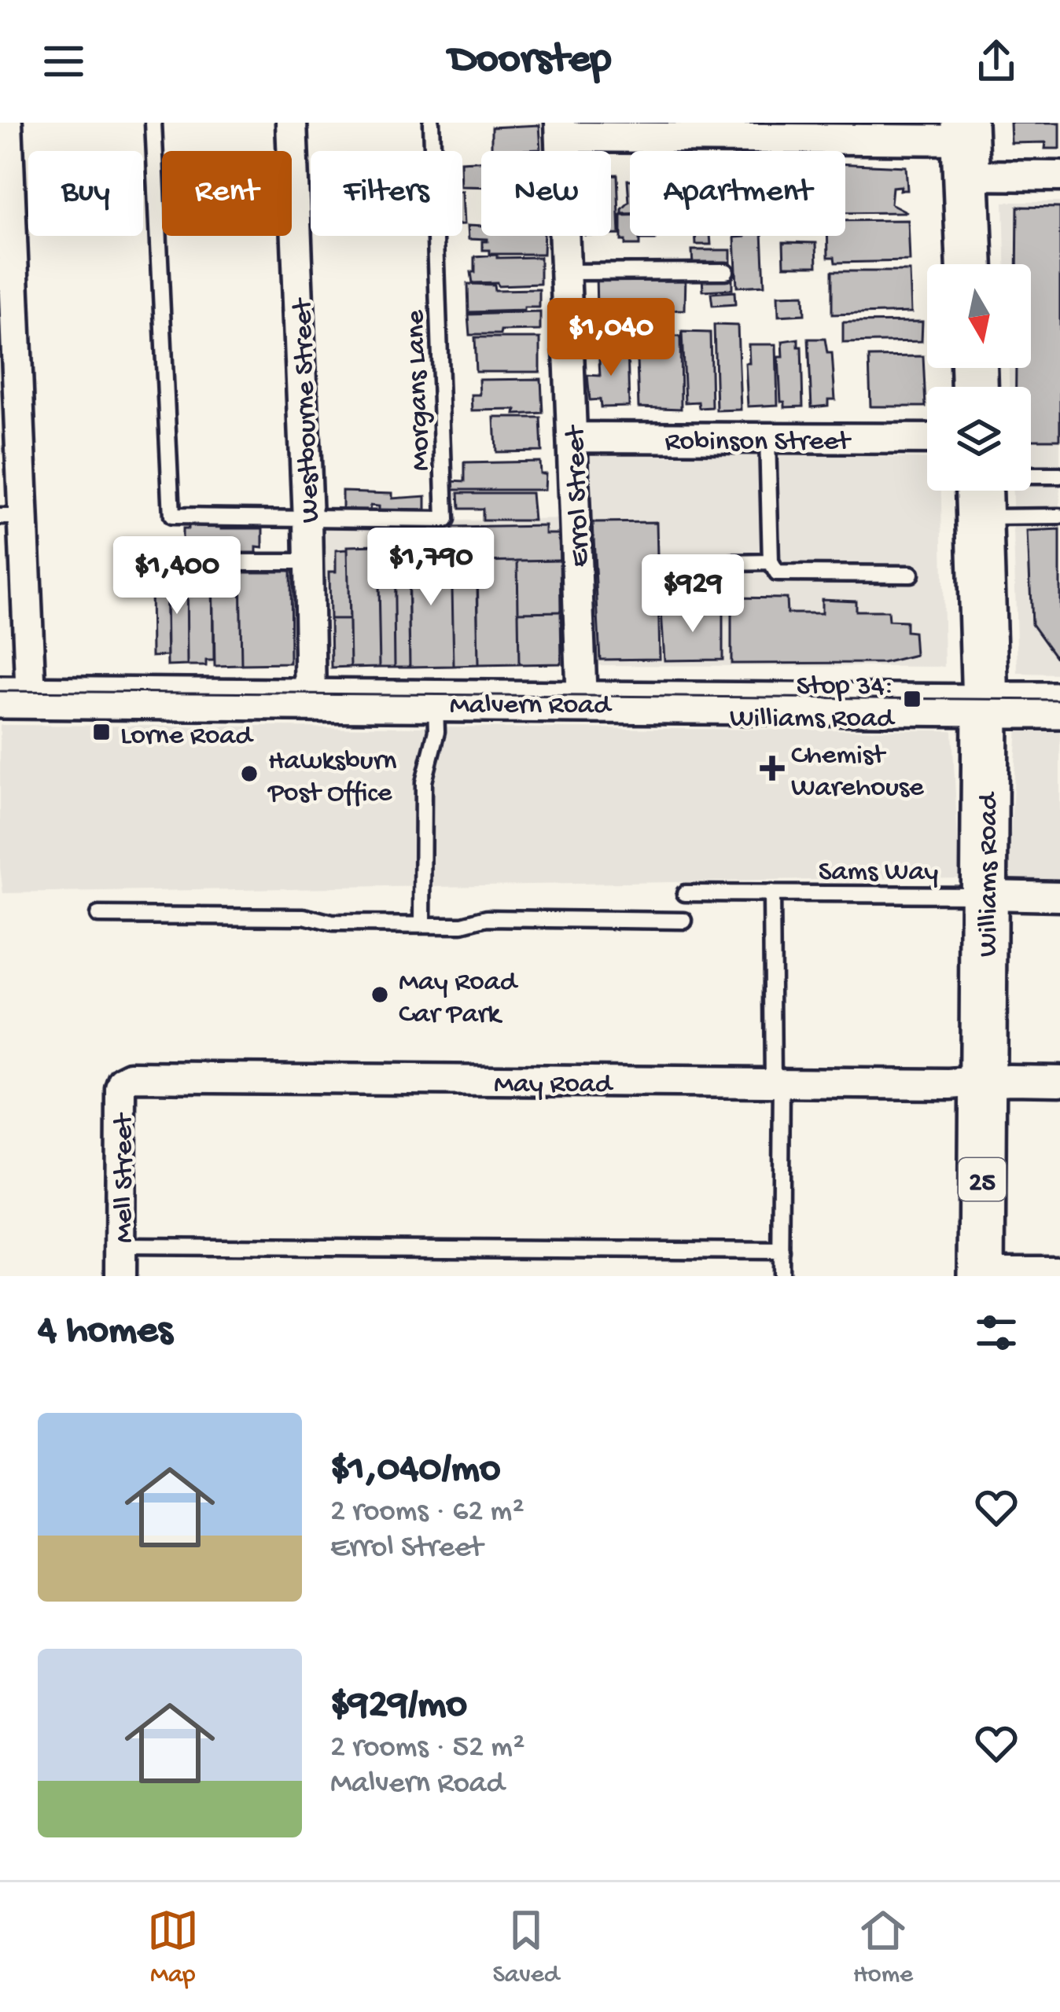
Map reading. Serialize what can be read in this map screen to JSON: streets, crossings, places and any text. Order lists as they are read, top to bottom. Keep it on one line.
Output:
{"streets":{"main road":["Malvern Road","Williams Road","25"],"street":["Westbourne Street","Robinson Street","Errol Street","May Road","Mell Street"],"lane":["Morgans Lane","Sams Way"]},"crossings":[["Morgans Lane","Westbourne Street"],["Westbourne Street","Malvern Road"],["Robinson Street","Errol Street"],["Errol Street","Malvern Road"],["Malvern Road","Williams Road"],["Sams Way","Williams Road"],["Williams Road","May Road"],["May Road","Mell Street"]],"places":{"transit":["Stop 34: Williams Road","Lorne Road"],"health":["Chemist Warehouse"],"other":["Hawksburn Post Office","May Road Car Park"]},"north":"bottom","page":{"header":"Doorstep","chip":["Buy","Rent","Filters","New","Apartment"],"price":["$1,040","$1,790","$1,400","$929"],"heading":"4 homes","list":[{"name":"$1,040/mo","note":"2 rooms · 62 m² · Errol Street"},{"name":"$929/mo","note":"2 rooms · 52 m² · Malvern Road"}],"tabs":["Map","Saved","Home"]}}
